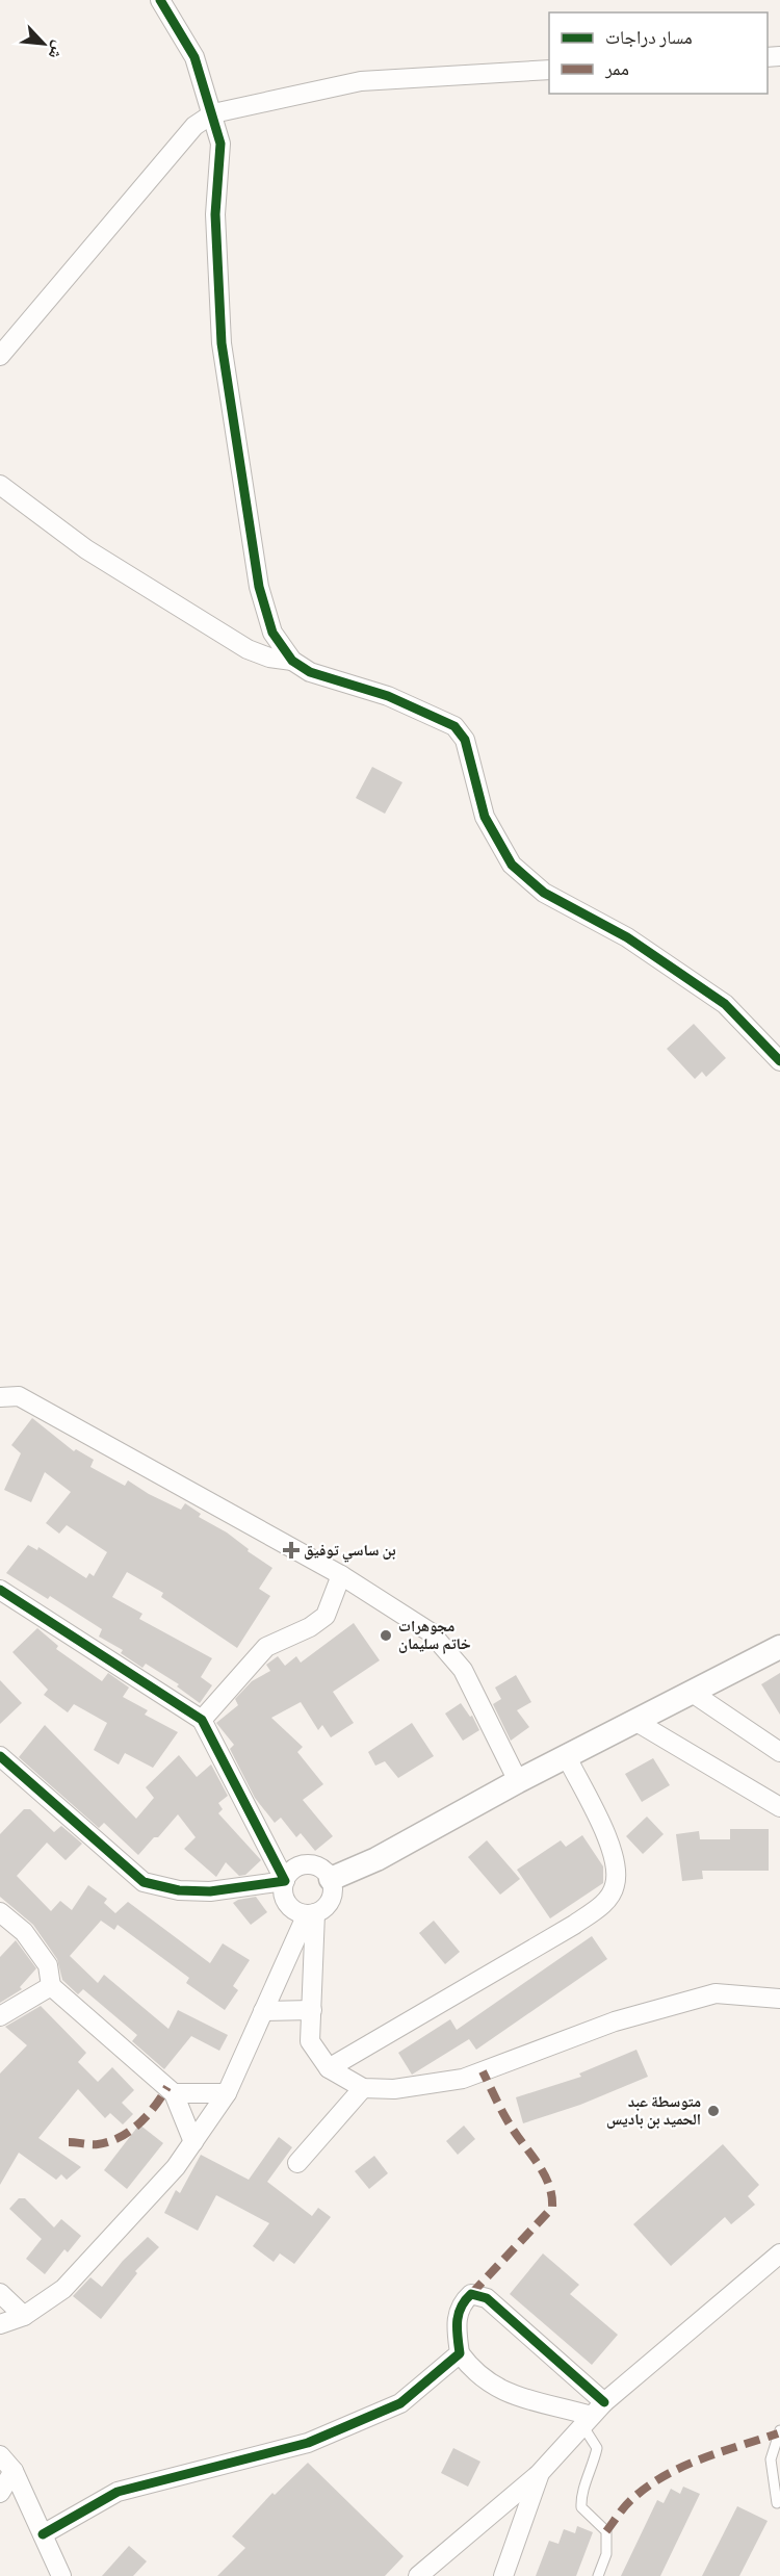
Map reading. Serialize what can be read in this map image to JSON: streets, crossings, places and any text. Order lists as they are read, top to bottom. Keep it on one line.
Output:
{"places":{"health":["بن ساسي توفيق"],"other":["مجوهرات خاتم سليمان","متوسطة عبد الحميد بن باديس"]},"legend":["مسار دراجات","ممر"],"north":"bottom right"}
